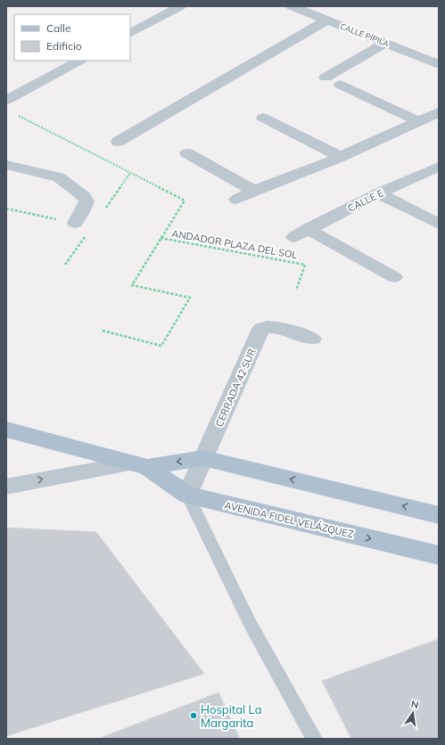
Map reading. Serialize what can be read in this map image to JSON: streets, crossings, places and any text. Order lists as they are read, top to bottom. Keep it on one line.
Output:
{"streets":{"main road":["AVENIDA FIDEL VELÁZQUEZ"],"street":["CALLE PÍPILA","CALLE E","CERRADA 42 SUR"],"path":["ANDADOR PLAZA DEL SOL"]},"crossings":[["CERRADA 42 SUR","AVENIDA FIDEL VELÁZQUEZ"]],"places":["Hospital La Margarita"],"legend":["Calle","Edificio"],"north":"top"}
